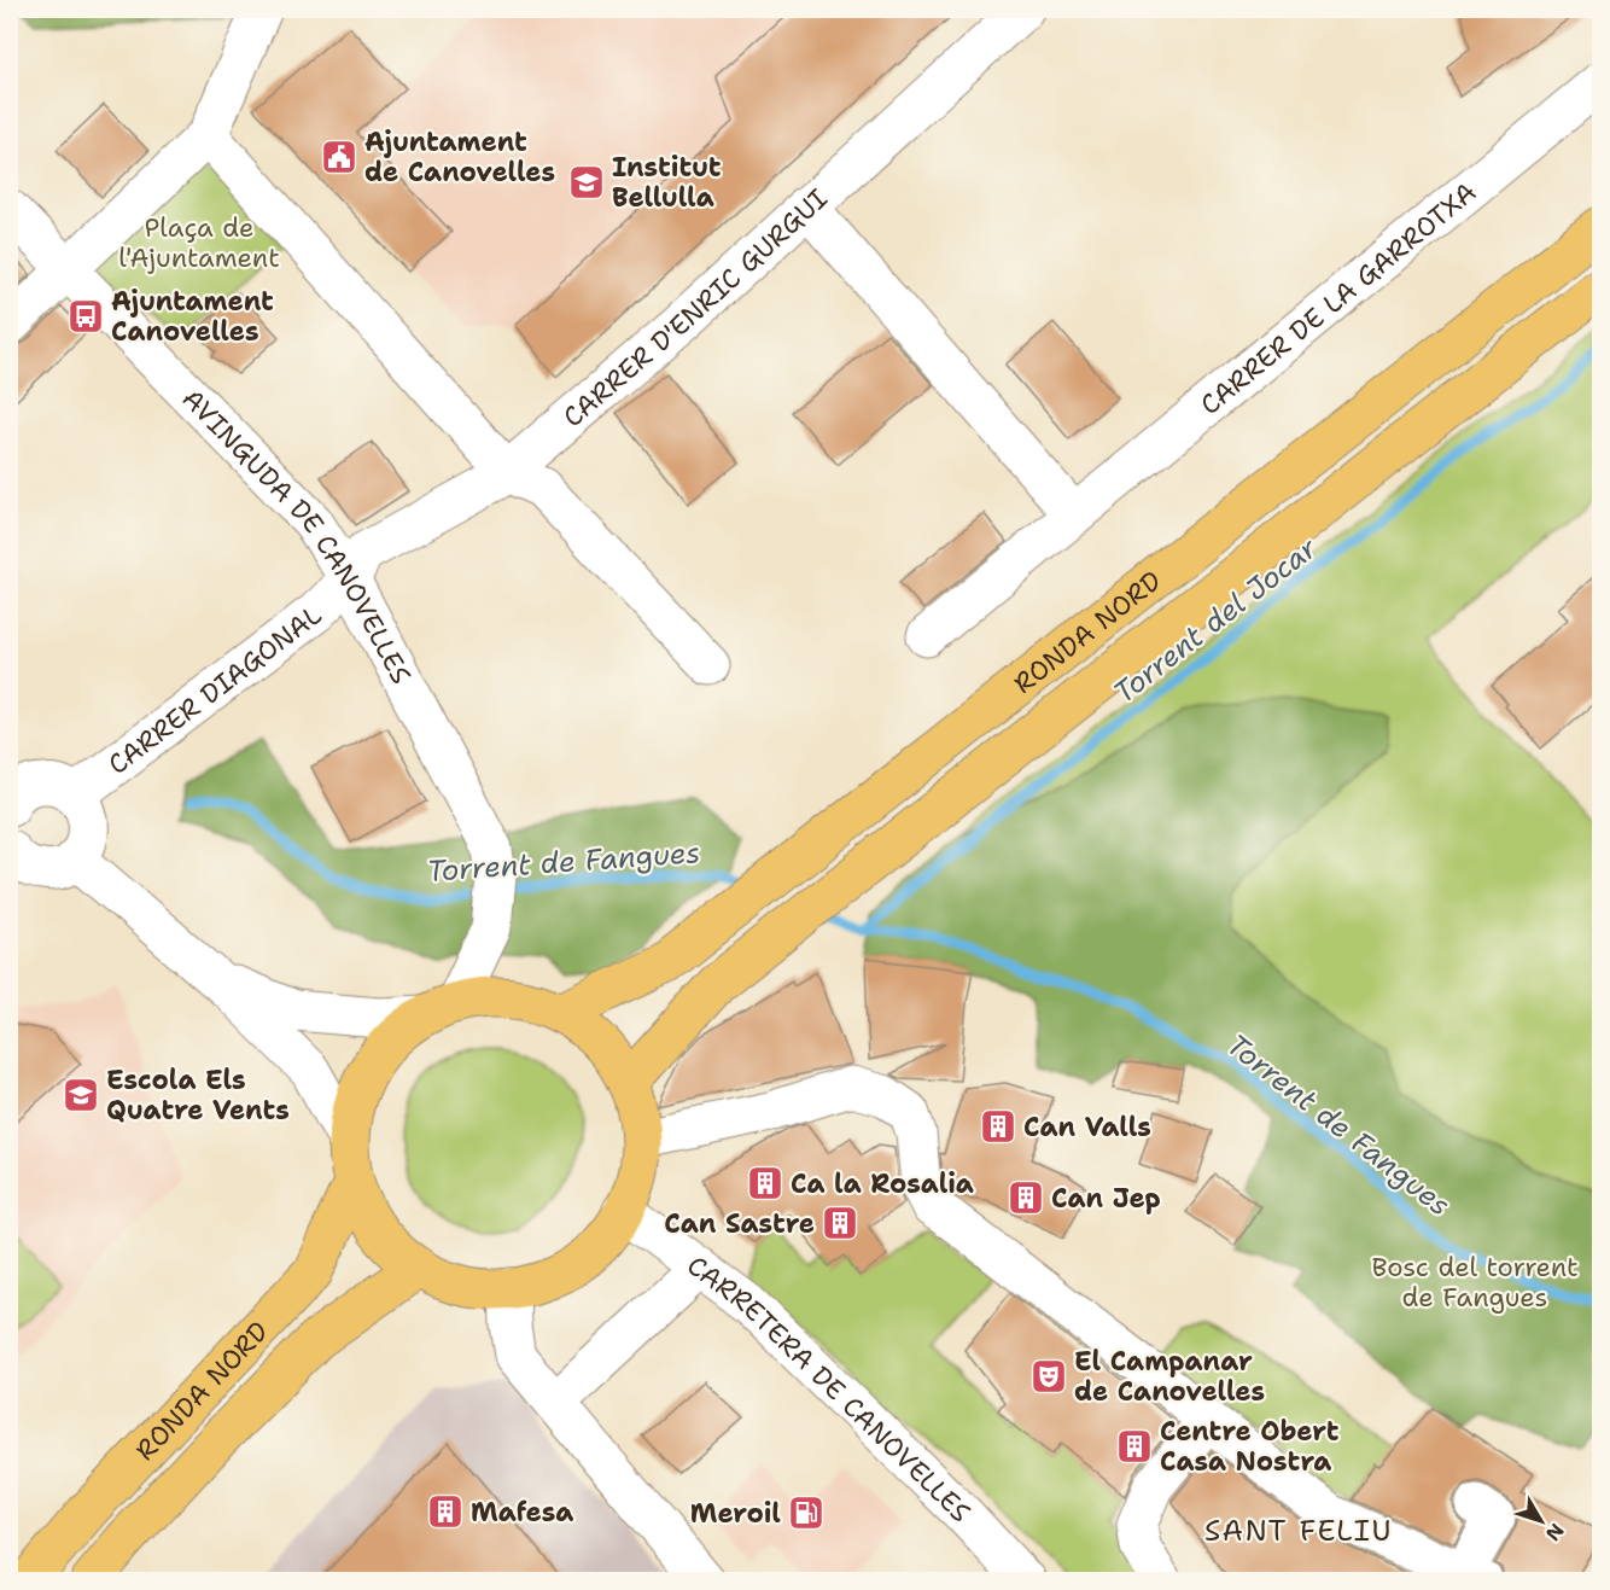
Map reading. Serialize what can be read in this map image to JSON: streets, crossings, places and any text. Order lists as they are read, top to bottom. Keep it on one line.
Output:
{"streets":{"main road":["RONDA NORD"],"street":["CARRER DE LA GARROTXA","CARRER D'ENRIC GURGUI","AVINGUDA DE CANOVELLES","CARRER DIAGONAL","CARRETERA DE CANOVELLES"]},"crossings":[["CARRER D'ENRIC GURGUI","AVINGUDA DE CANOVELLES"],["CARRER D'ENRIC GURGUI","CARRER DIAGONAL"],["AVINGUDA DE CANOVELLES","CARRER DIAGONAL"]],"districts":["SANT FELIU"],"water":["Torrent del Jocar","Torrent de Fangues"],"parks":["Plaça de l'Ajuntament","Bosc del torrent de Fangues"],"places":{"public building":["Ajuntament de Canovelles"],"school or university":["Institut Bellulla","Escola Els Quatre Vents"],"bus stop":["Ajuntament Canovelles"],"building":["Can Valls","Ca la Rosalia","Can Jep","Can Sastre","Centre Obert Casa Nostra","Mafesa"],"theatre":["El Campanar de Canovelles"],"fuel station":["Meroil"]},"north":"bottom right"}
